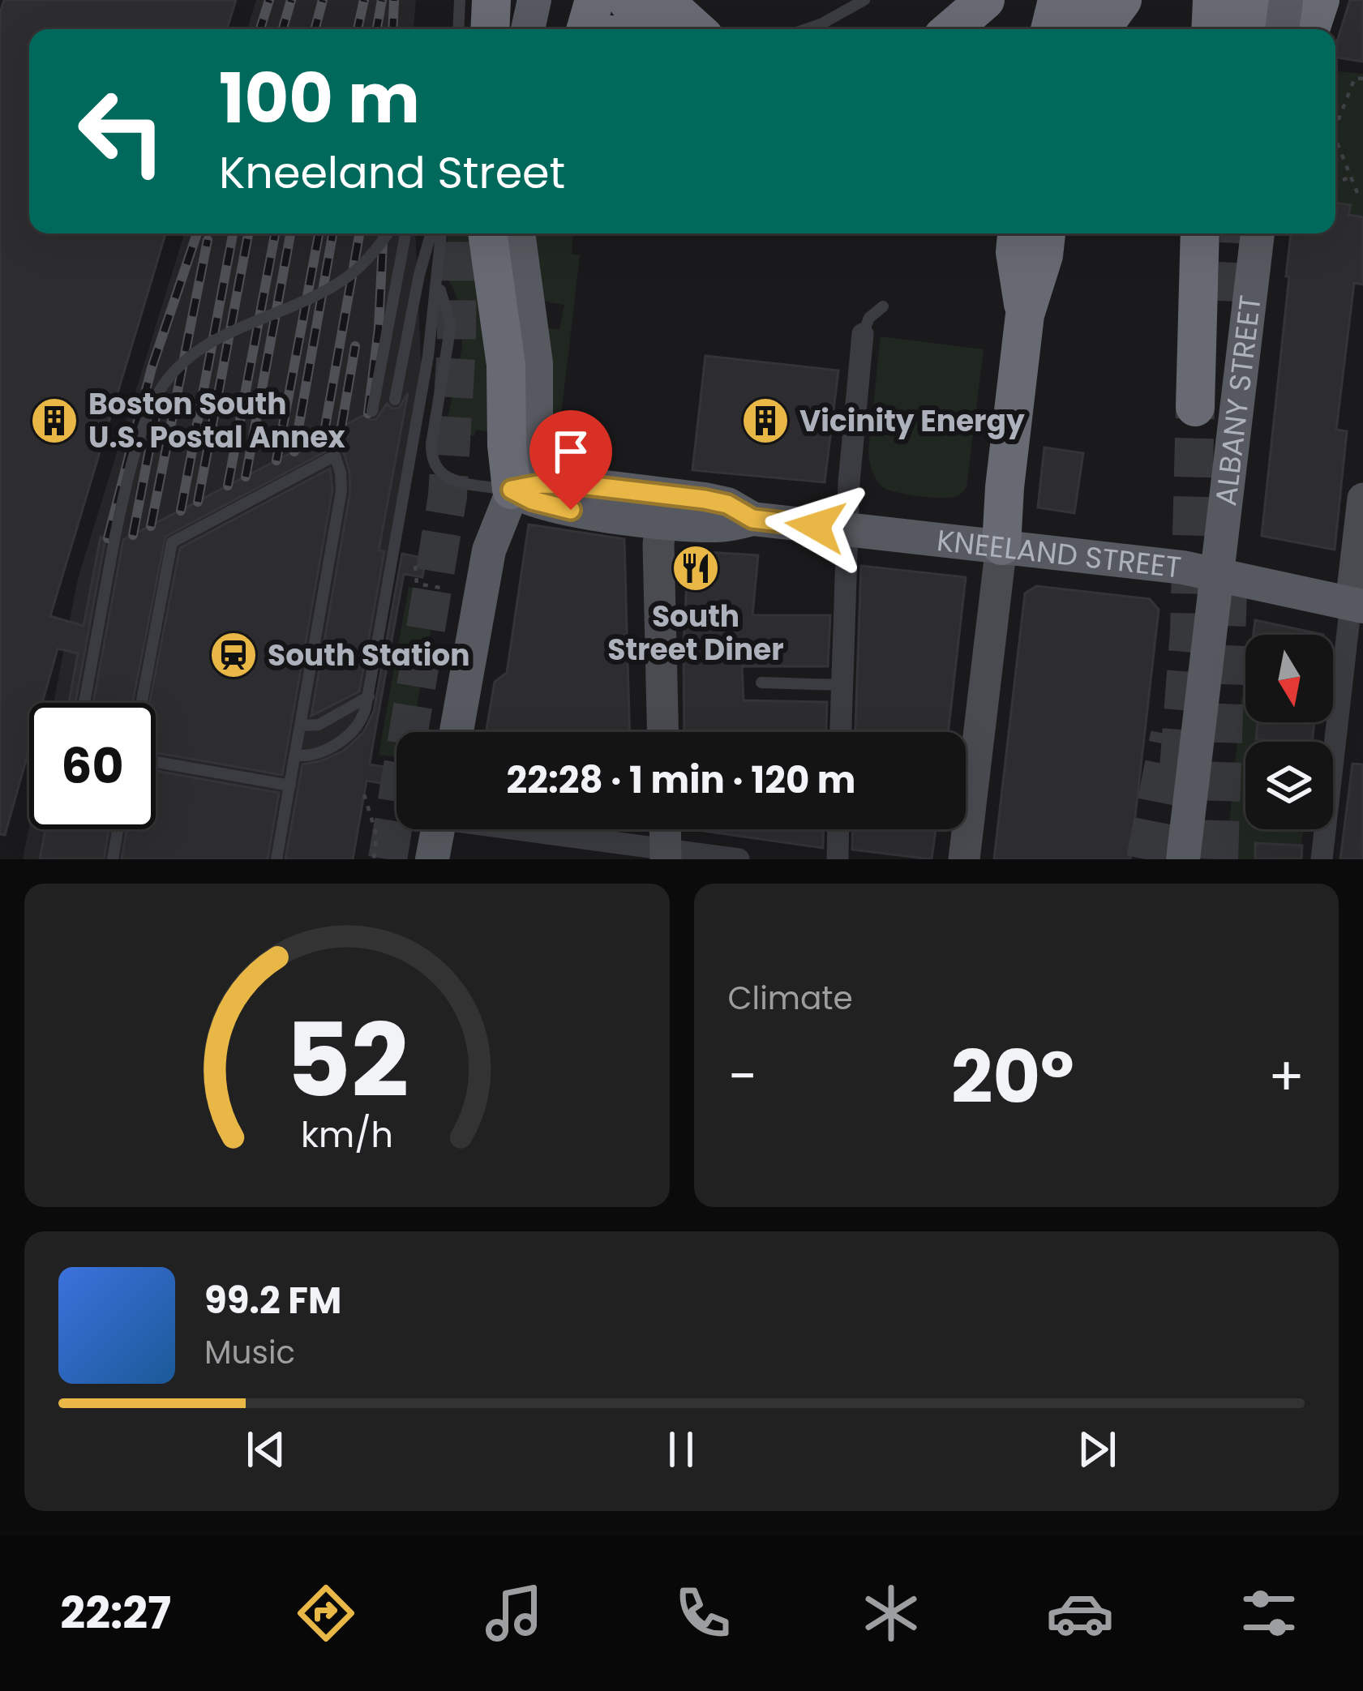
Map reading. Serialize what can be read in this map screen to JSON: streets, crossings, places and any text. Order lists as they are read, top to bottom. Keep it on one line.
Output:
{"streets":{"main road":["ALBANY STREET","KNEELAND STREET"]},"crossings":[["ALBANY STREET","KNEELAND STREET"]],"places":{"building":["Boston South U.S. Postal Annex","Vicinity Energy"],"restaurant":["South Street Diner"],"station":["South Station"]},"north":"bottom","page":{"turn":["100 m","Kneeland Street"],"limit":"60","trip":"22:28 · 1 min · 120 m","tile":"Climate","heat":["−","20°","+"],"song":["99.2 FM","Music"],"tabs":"22:27","gauge":["52","km/h"]}}
